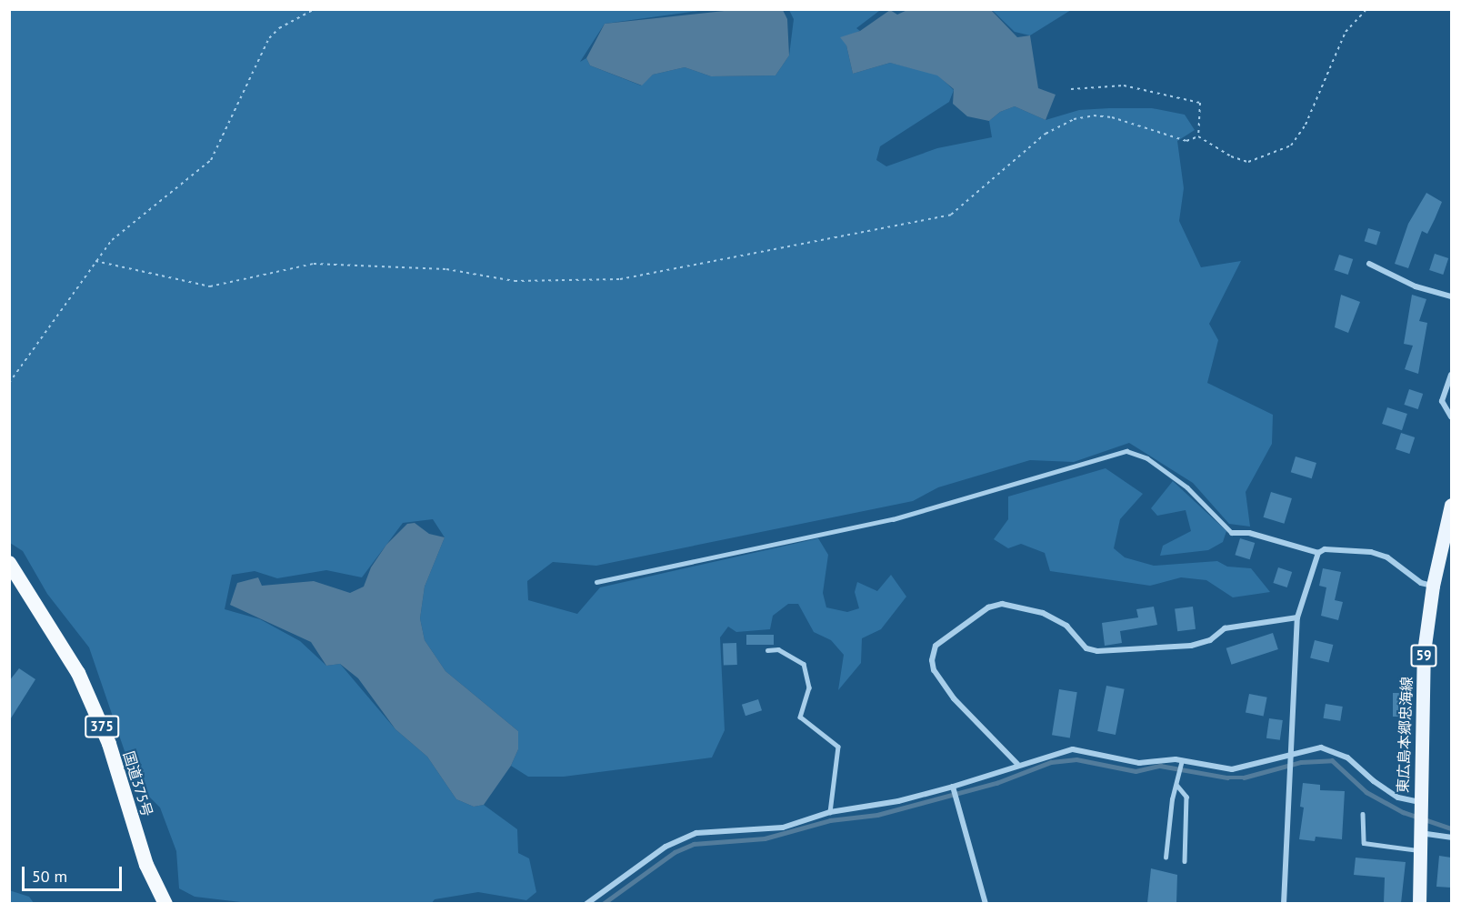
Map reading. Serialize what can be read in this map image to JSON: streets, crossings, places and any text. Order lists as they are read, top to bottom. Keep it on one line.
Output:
{"streets":{"highway":["375","国道375号"],"main road":["59","東広島本郷忠海線"]},"scale_bar":"50 m"}
